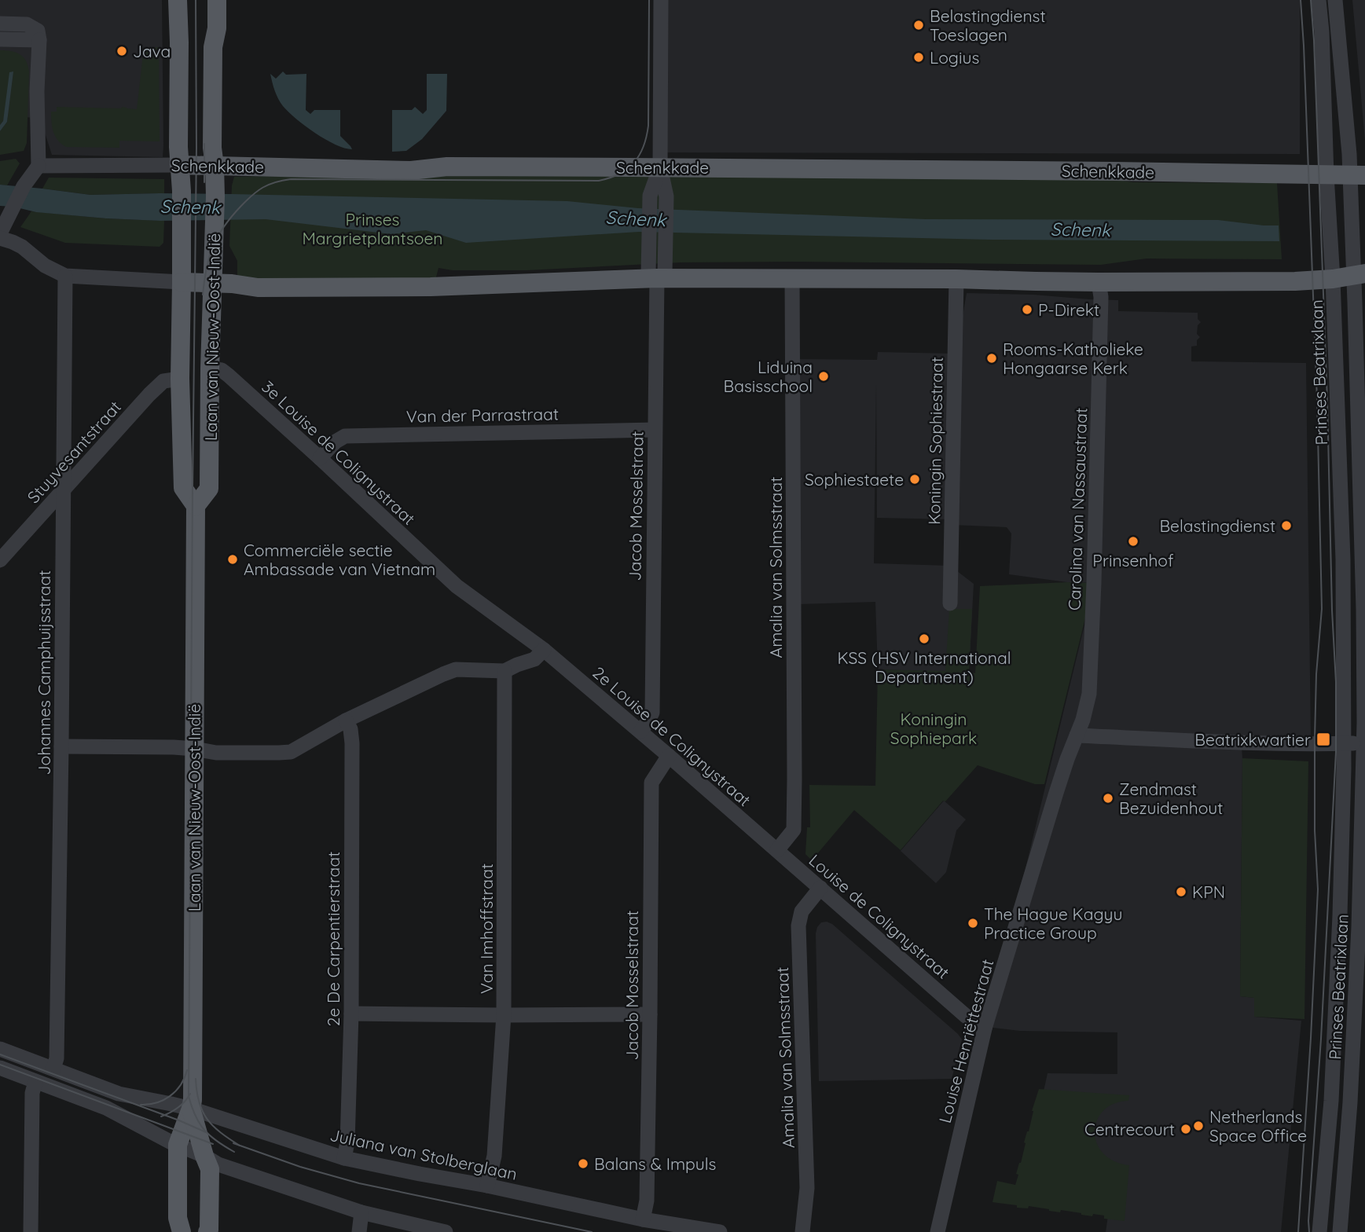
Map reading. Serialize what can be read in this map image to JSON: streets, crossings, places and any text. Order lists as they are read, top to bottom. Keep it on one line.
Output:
{"streets":{"main road":["Schenkkade","Laan van Nieuw-Oost-Indië"],"street":["Prinses Beatrixlaan","Van der Parrastraat","Koningin Sophiestraat","Stuyvesantstraat","3e Louise de Colignystraat","Jacob Mosselstraat","Carolina van Nassaustraat","Amalia van Solmsstraat","Johannes Camphuijsstraat","2e Louise de Colignystraat","Louise de Colignystraat","Van Imhoffstraat","2e De Carpentierstraat","Louise Henriëttestraat","Juliana van Stolberglaan"]},"crossings":[["Schenkkade","Laan van Nieuw-Oost-Indië"],["Schenkkade","Prinses Beatrixlaan"],["Laan van Nieuw-Oost-Indië","Stuyvesantstraat"],["Laan van Nieuw-Oost-Indië","3e Louise de Colignystraat"],["Laan van Nieuw-Oost-Indië","Juliana van Stolberglaan"],["Van der Parrastraat","3e Louise de Colignystraat"],["Van der Parrastraat","Jacob Mosselstraat"],["Stuyvesantstraat","Johannes Camphuijsstraat"],["3e Louise de Colignystraat","2e Louise de Colignystraat"],["Jacob Mosselstraat","2e Louise de Colignystraat"],["Jacob Mosselstraat","Juliana van Stolberglaan"],["Carolina van Nassaustraat","Louise Henriëttestraat"],["Amalia van Solmsstraat","2e Louise de Colignystraat"],["Amalia van Solmsstraat","Louise de Colignystraat"],["Johannes Camphuijsstraat","Juliana van Stolberglaan"],["2e Louise de Colignystraat","Louise de Colignystraat"],["Louise de Colignystraat","Louise Henriëttestraat"],["Van Imhoffstraat","Juliana van Stolberglaan"],["2e De Carpentierstraat","Juliana van Stolberglaan"]],"water":["Schenk"],"parks":["Prinses Margrietplantsoen","Koningin Sophiepark"],"places":{"other":["Belastingdienst Toeslagen","Java","Logius","P-Direkt","Rooms-Katholieke Hongaarse Kerk","Liduina Basisschool","Sophiestaete","Belastingdienst","Prinsenhof","Commerciële sectie Ambassade van Vietnam","KSS (HSV International Department)","Zendmast Bezuidenhout","KPN","The Hague Kagyu Practice Group","Netherlands Space Office","Centrecourt","Balans & Impuls"],"transit":["Beatrixkwartier"]}}
